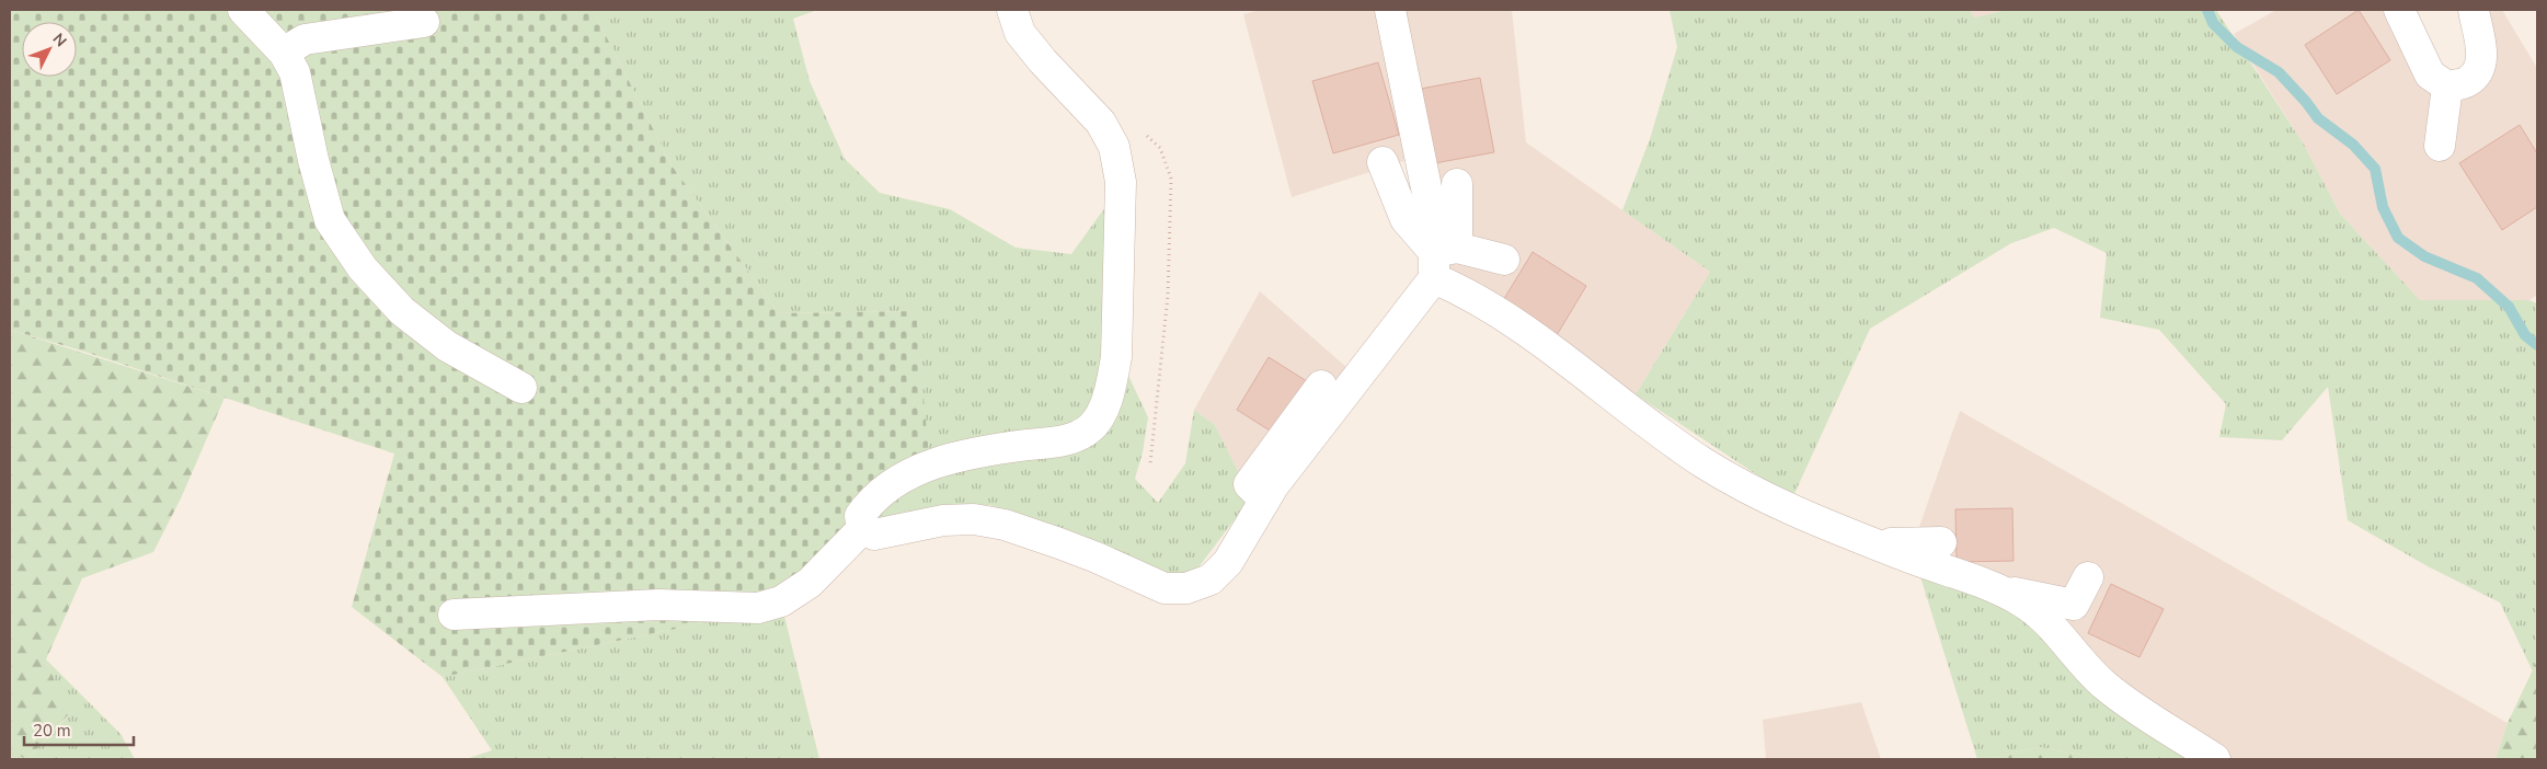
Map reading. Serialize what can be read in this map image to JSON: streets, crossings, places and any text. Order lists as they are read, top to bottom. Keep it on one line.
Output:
{"scale_bar":"20 m","north":"top right"}
